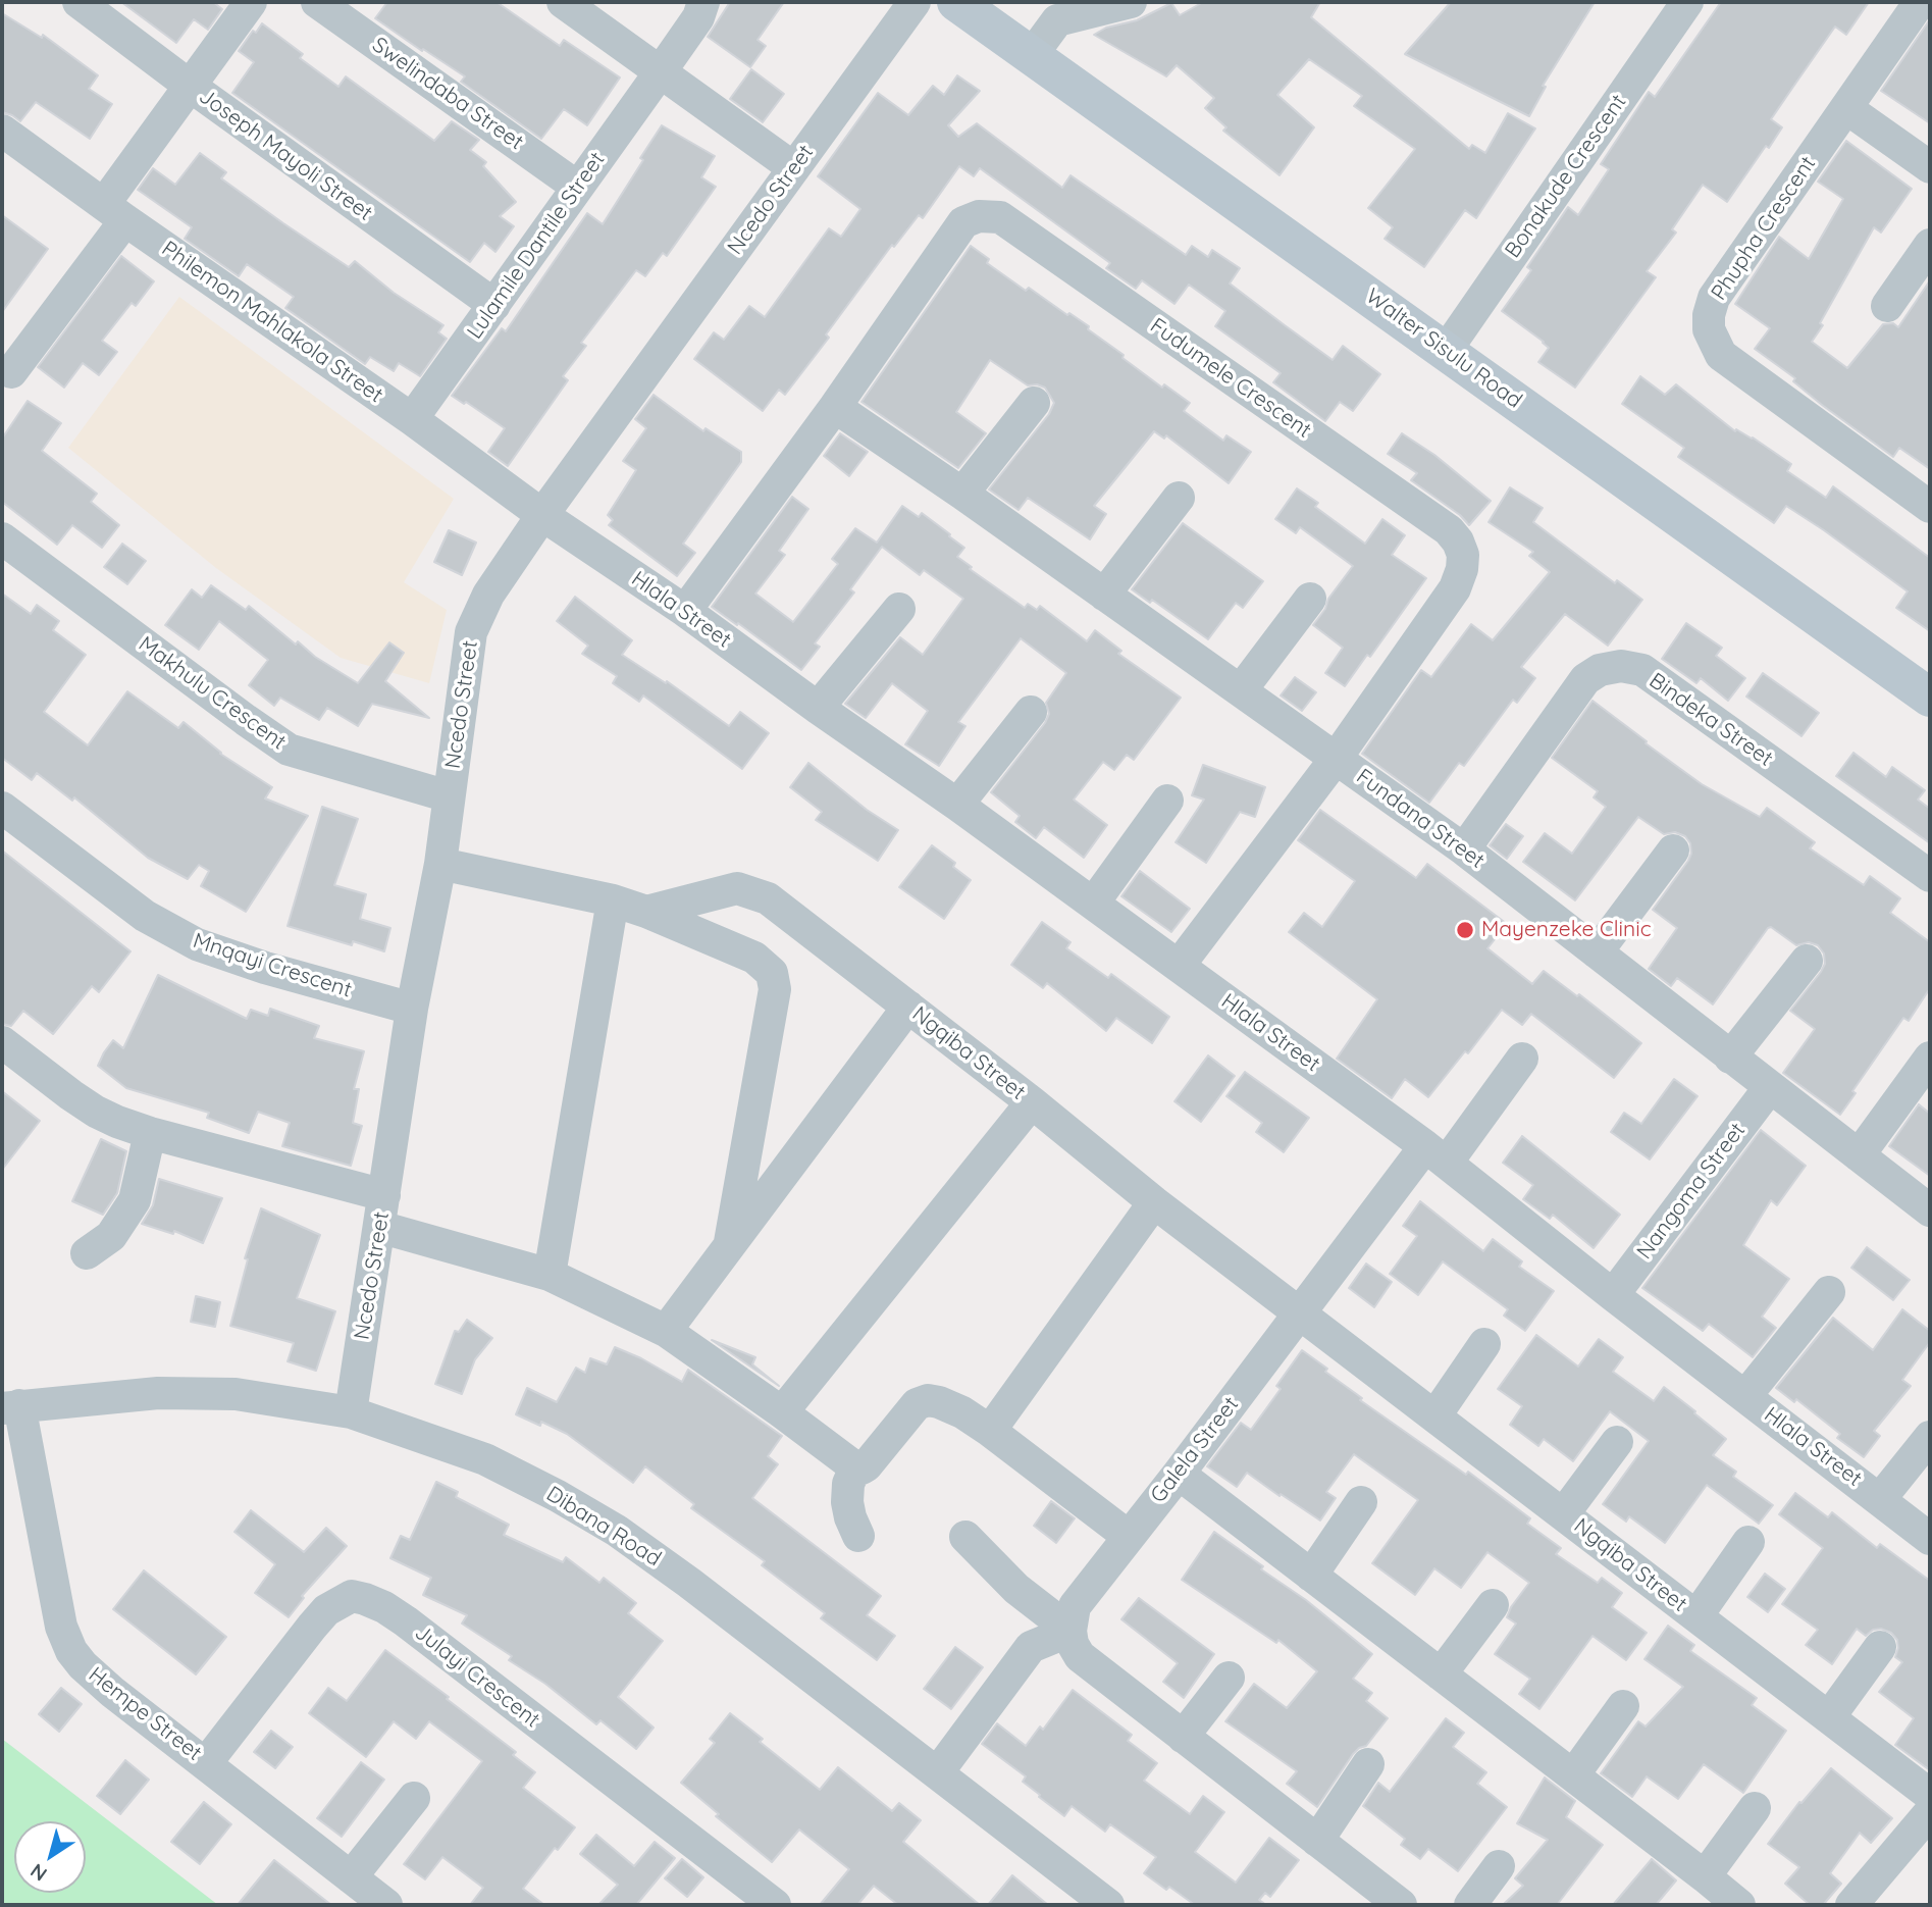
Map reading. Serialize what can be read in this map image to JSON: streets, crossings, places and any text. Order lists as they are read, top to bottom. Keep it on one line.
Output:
{"streets":{"street":["Swelindaba Street","Joseph Mayoli Street","Bonakude Crescent","Ncedo Street","Phupha Crescent","Lulamile Dantile Street","Philemon Mahlakola Street","Walter Sisulu Road","Fudumele Crescent","Hlala Street","Makhulu Crescent","Bindeka Street","Fundana Street","Mnqayi Crescent","Ngqiba Street","Nangoma Street","Galela Street","Dibana Road","Julayi Crescent","Hempe Street"]},"crossings":[["Swelindaba Street","Lulamile Dantile Street"],["Joseph Mayoli Street","Lulamile Dantile Street"],["Bonakude Crescent","Walter Sisulu Road"],["Ncedo Street","Philemon Mahlakola Street"],["Ncedo Street","Hlala Street"],["Ncedo Street","Makhulu Crescent"],["Ncedo Street","Mnqayi Crescent"],["Ncedo Street","Dibana Road"],["Lulamile Dantile Street","Philemon Mahlakola Street"],["Philemon Mahlakola Street","Hlala Street"],["Fudumele Crescent","Hlala Street"],["Fudumele Crescent","Fundana Street"],["Hlala Street","Nangoma Street"],["Hlala Street","Galela Street"],["Bindeka Street","Fundana Street"],["Fundana Street","Nangoma Street"],["Ngqiba Street","Galela Street"],["Dibana Road","Hempe Street"],["Julayi Crescent","Hempe Street"]],"places":["Mayenzeke Clinic"],"north":"bottom left"}
